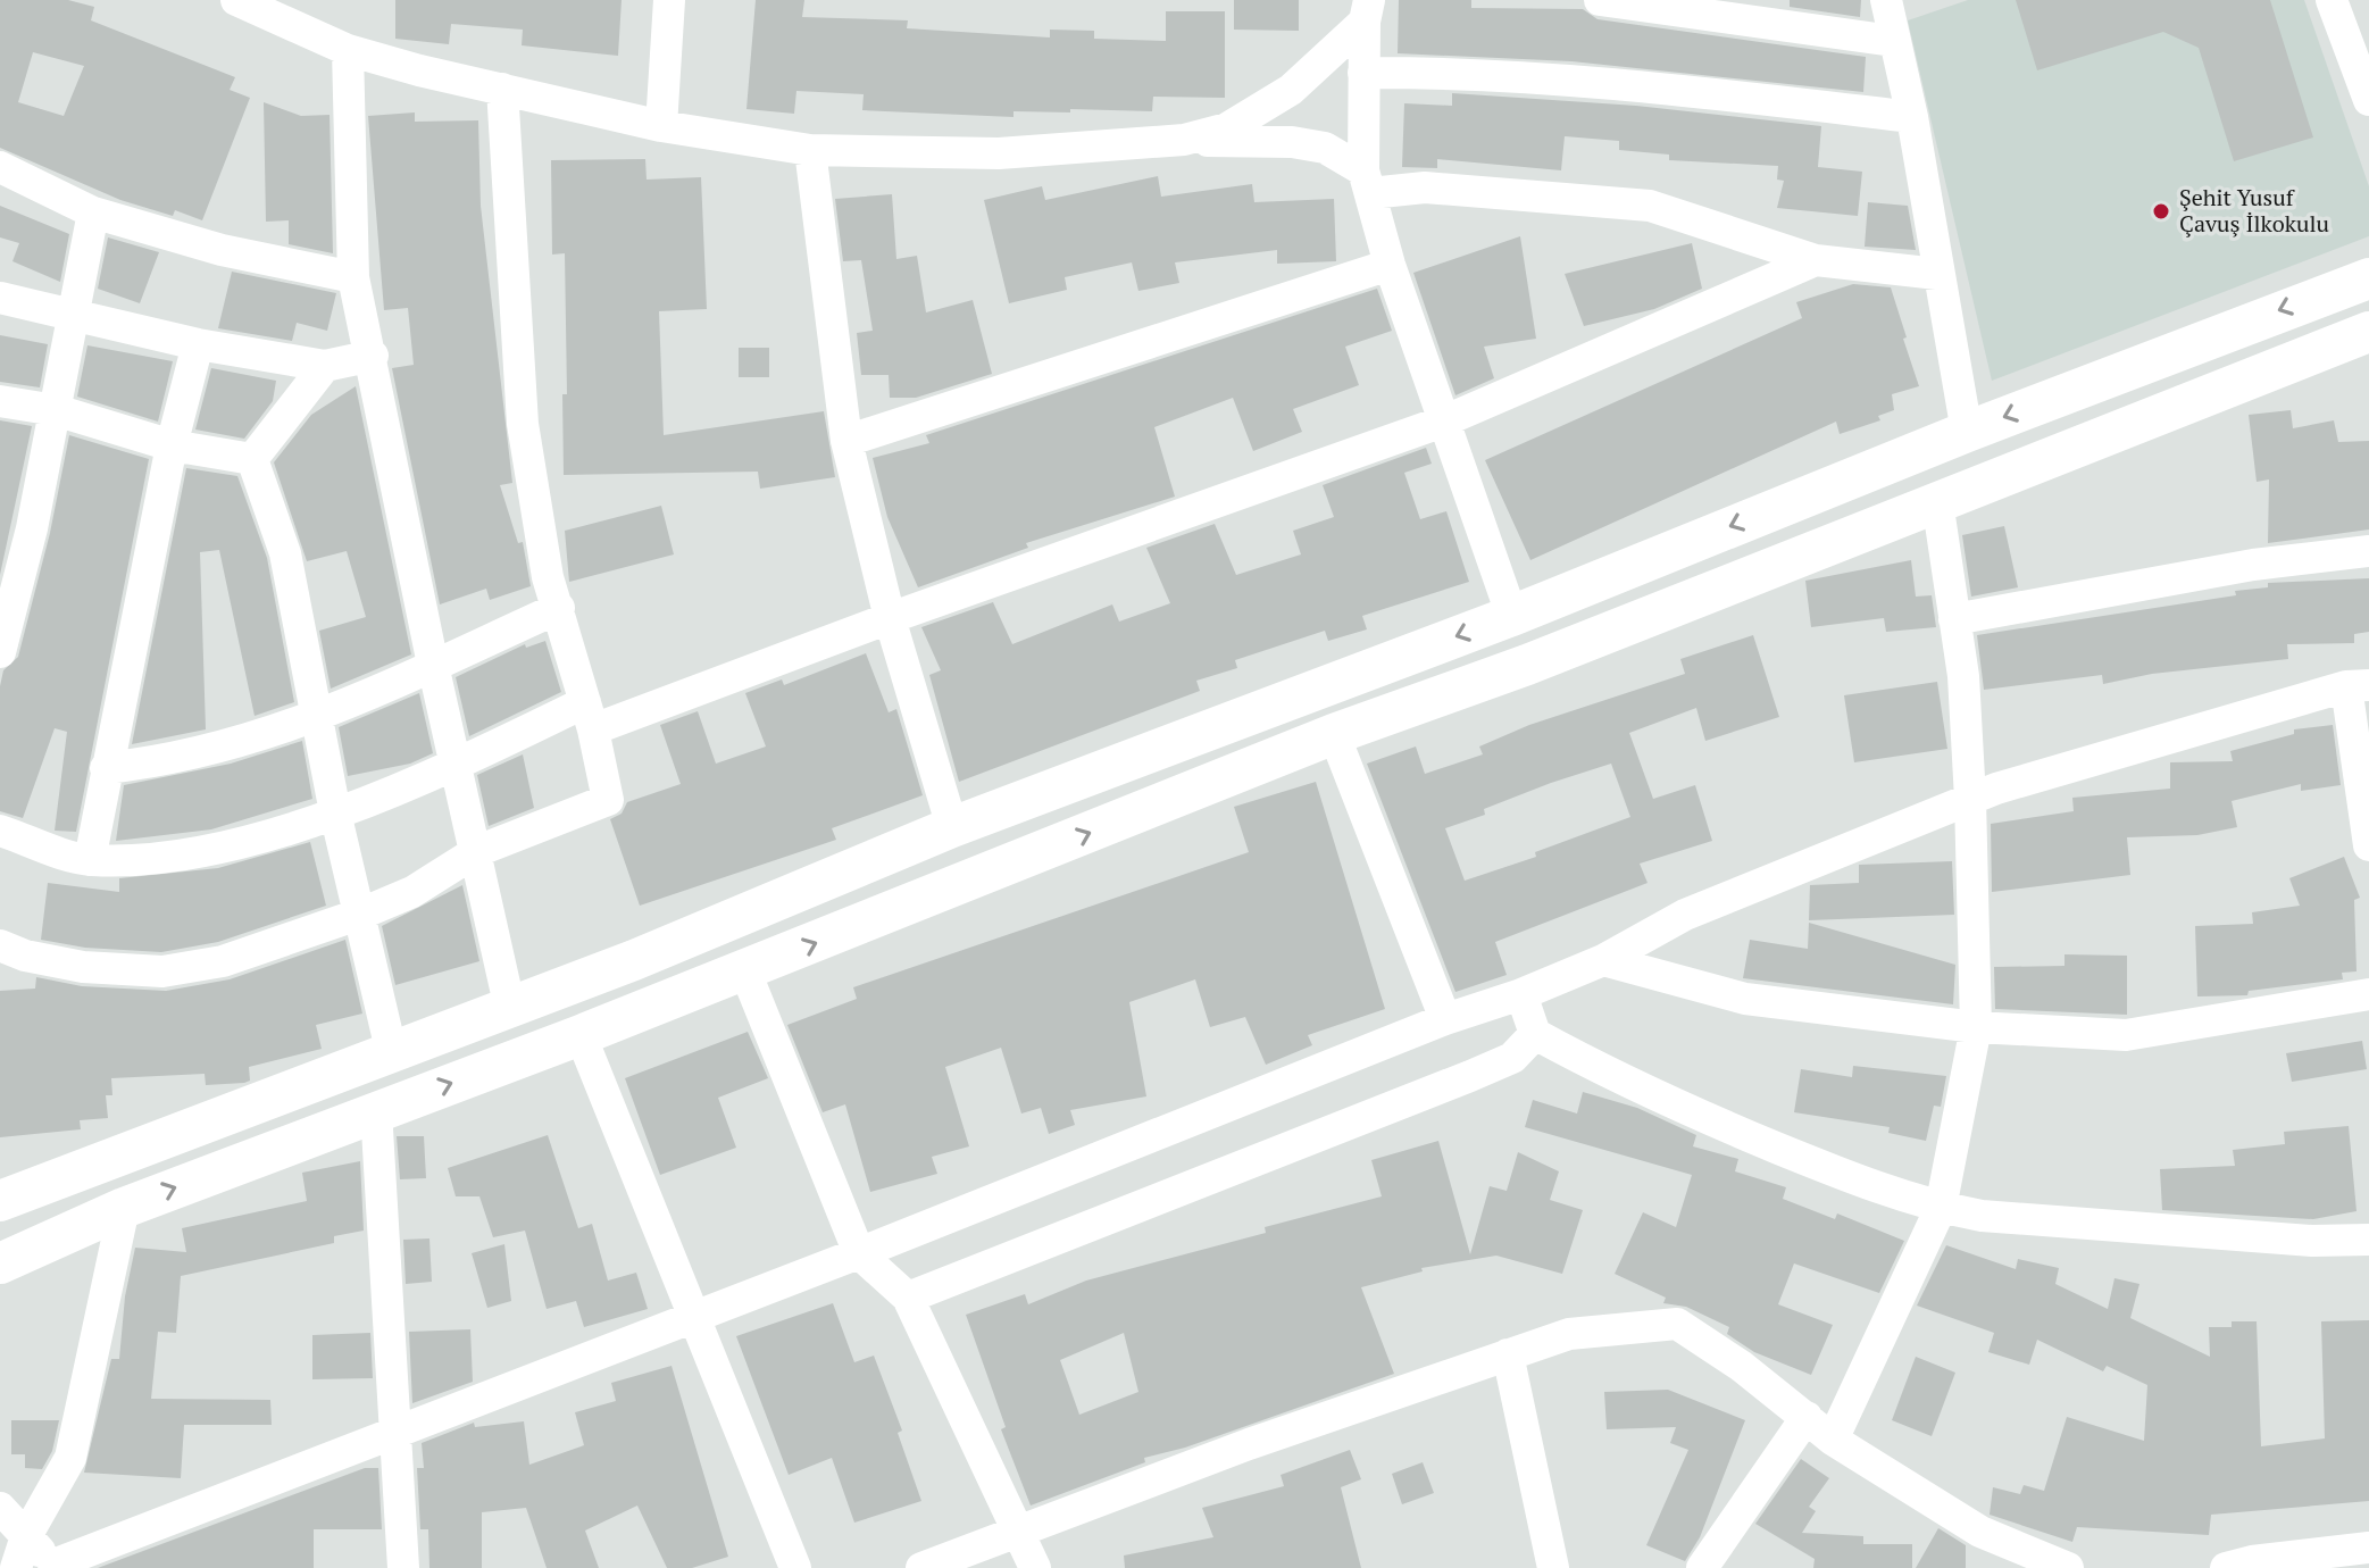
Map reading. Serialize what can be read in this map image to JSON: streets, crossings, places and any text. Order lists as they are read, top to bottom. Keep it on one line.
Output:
{"places":["Şehit Yusuf Çavuş İlkokulu"]}
